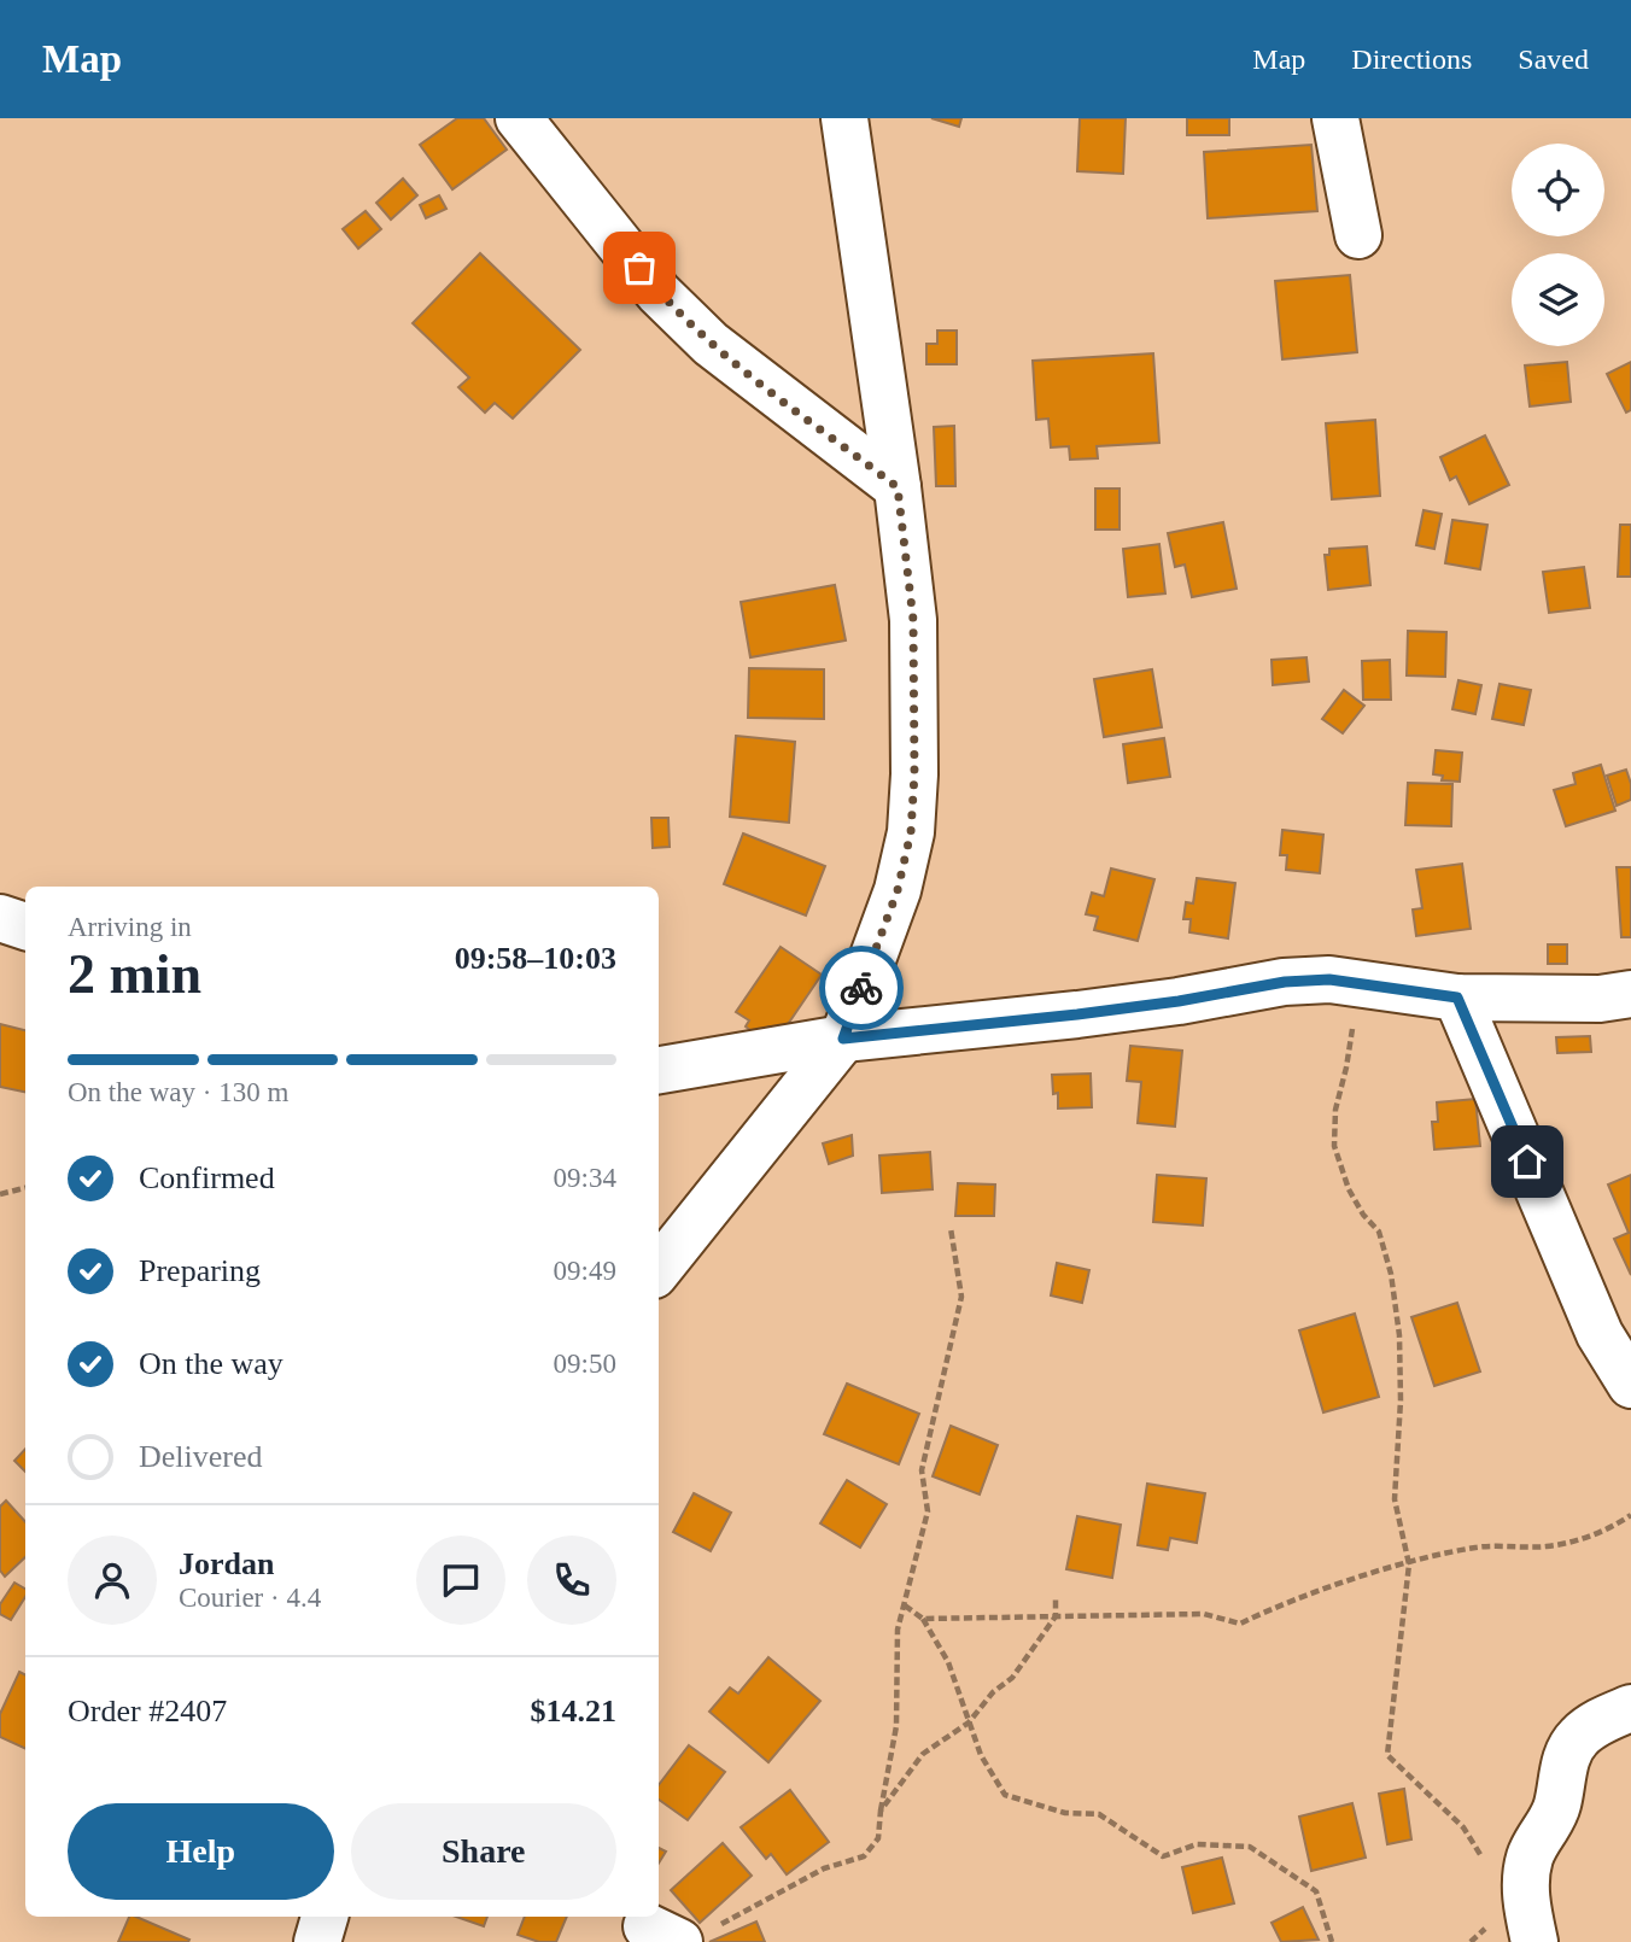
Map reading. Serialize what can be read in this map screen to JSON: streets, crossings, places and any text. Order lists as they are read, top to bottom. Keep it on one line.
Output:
{"page":{"header":"Map","nav":["Map","Directions","Saved"],"heading":["2 min","Arriving in","09:58–10:03"],"panel":["Jordan","Courier · 4.4","Order #2407","$14.21"],"bar":"On the way · 130 m","list":[["Confirmed","09:34"],["Preparing","09:49"],["On the way","09:50"],"Delivered"],"buttons":["Help","Share"]}}
